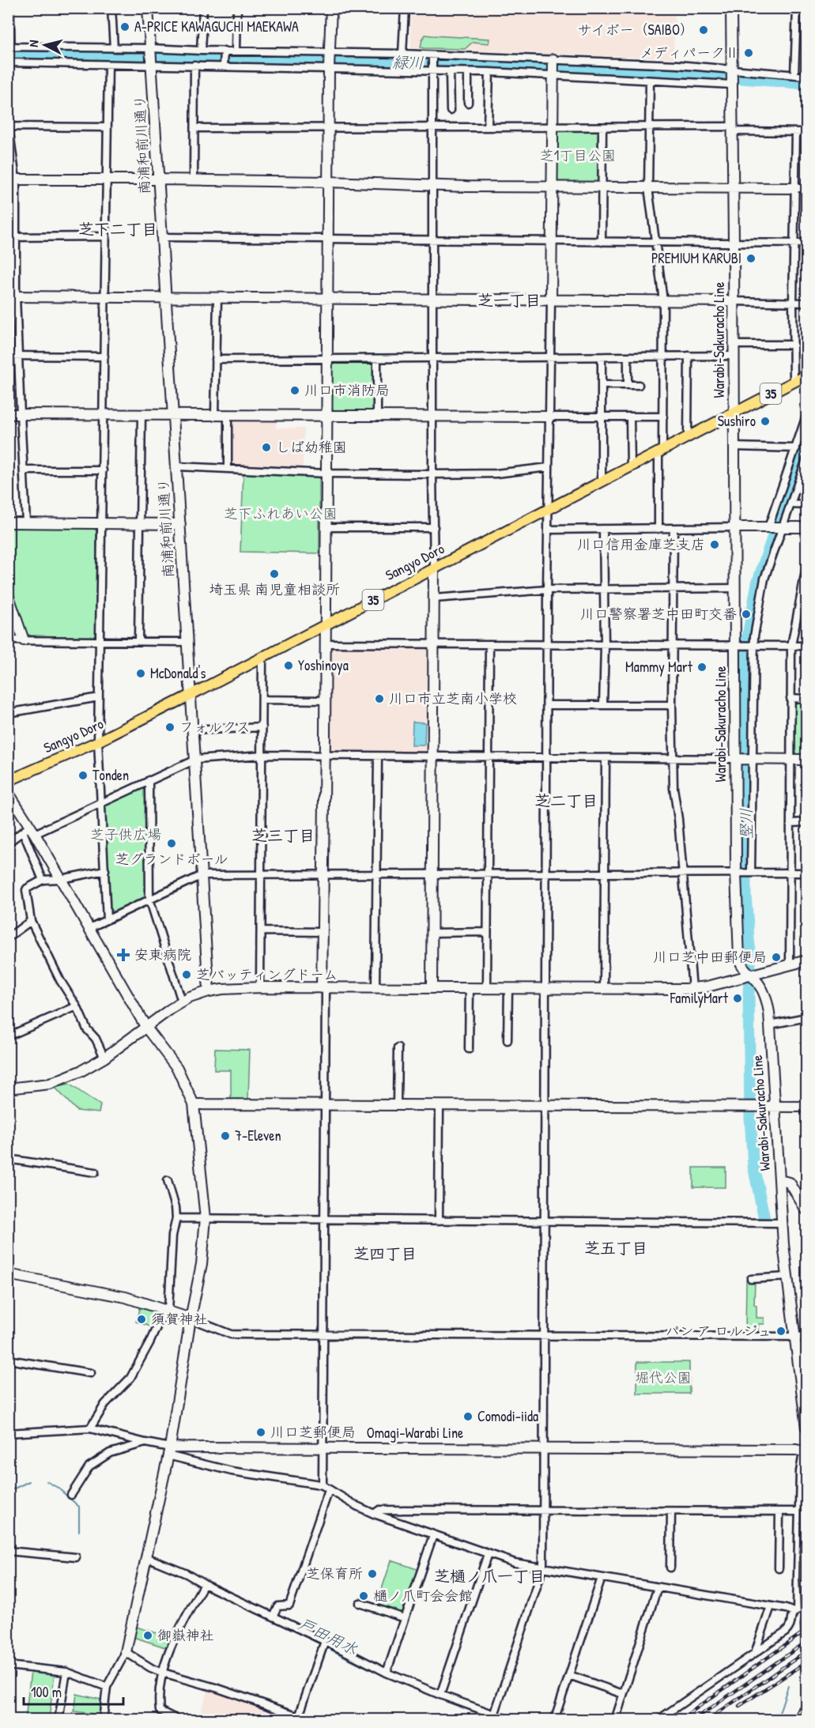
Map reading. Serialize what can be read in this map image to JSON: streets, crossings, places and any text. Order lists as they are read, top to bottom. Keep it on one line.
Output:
{"streets":{"main road":["35","Sangyo Doro"],"street":["南浦和前川通り","Warabi-Sakuracho Line","Omagi-Warabi Line"]},"crossings":[["南浦和前川通り","Sangyo Doro"],["Warabi-Sakuracho Line","Sangyo Doro"]],"districts":["芝下二丁目","芝一丁目","芝二丁目","芝三丁目","芝五丁目","芝四丁目","芝樋ノ爪一丁目"],"water":["緑川","竪川","戸田用水"],"parks":["芝1丁目公園","芝下ふれあい公園","芝子供広場","堀代公園"],"places":{"other":["A-PRICE KAWAGUCHI MAEKAWA","サイボー（SAIBO）","メディパークⅡ","PREMIUM KARUBI","川口市消防局","Sushiro","しば幼稚園","川口信用金庫芝支店","埼玉県 南児童相談所","川口警察署芝中田町交番","Yoshinoya","Mammy Mart","McDonald's","川口市立芝南小学校","フォルクス","Tonden","芝グランドボール","川口芝中田郵便局","芝バッティングドーム","FamilyMart","7-Eleven","須賀神社","パン ア ロルジュ","Comodi-iida","川口芝郵便局","芝保育所","樋ノ爪町会会館","御嶽神社"],"health":["安東病院"]},"scale_bar":"100 m","north":"left"}
